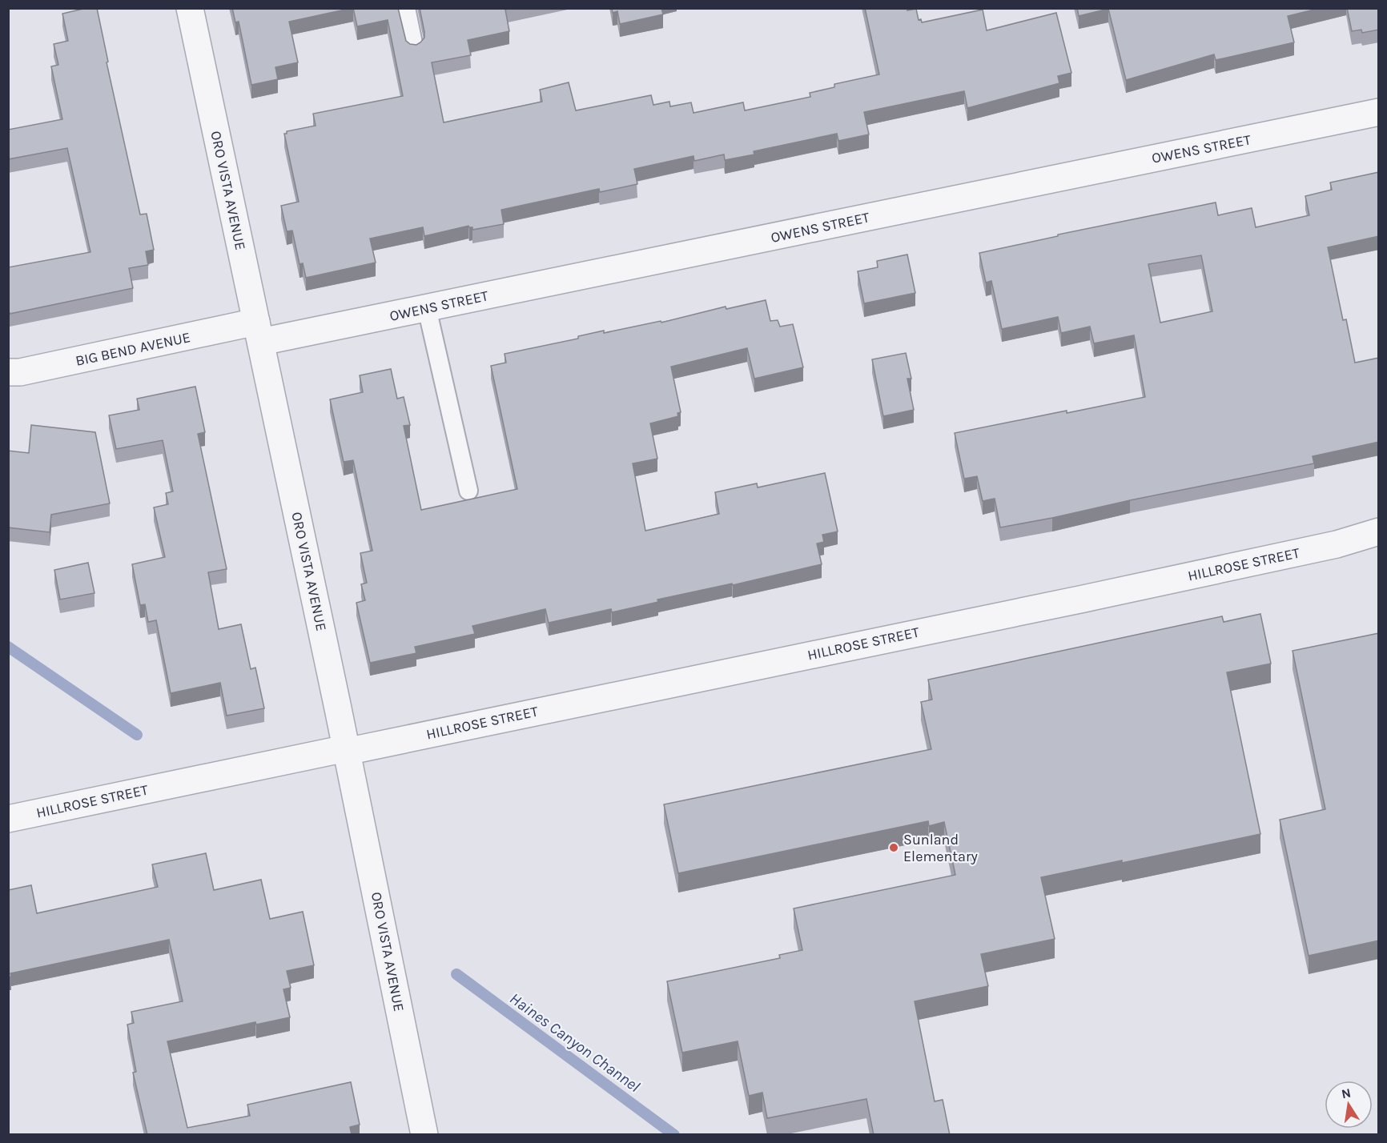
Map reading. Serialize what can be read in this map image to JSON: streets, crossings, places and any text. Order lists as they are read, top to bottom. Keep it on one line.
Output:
{"streets":{"street":["OWENS STREET","ORO VISTA AVENUE","BIG BEND AVENUE","HILLROSE STREET"]},"crossings":[["OWENS STREET","ORO VISTA AVENUE"],["OWENS STREET","BIG BEND AVENUE"],["ORO VISTA AVENUE","BIG BEND AVENUE"],["ORO VISTA AVENUE","HILLROSE STREET"]],"water":["Haines Canyon Channel"],"places":["Sunland Elementary"],"north":"top"}
